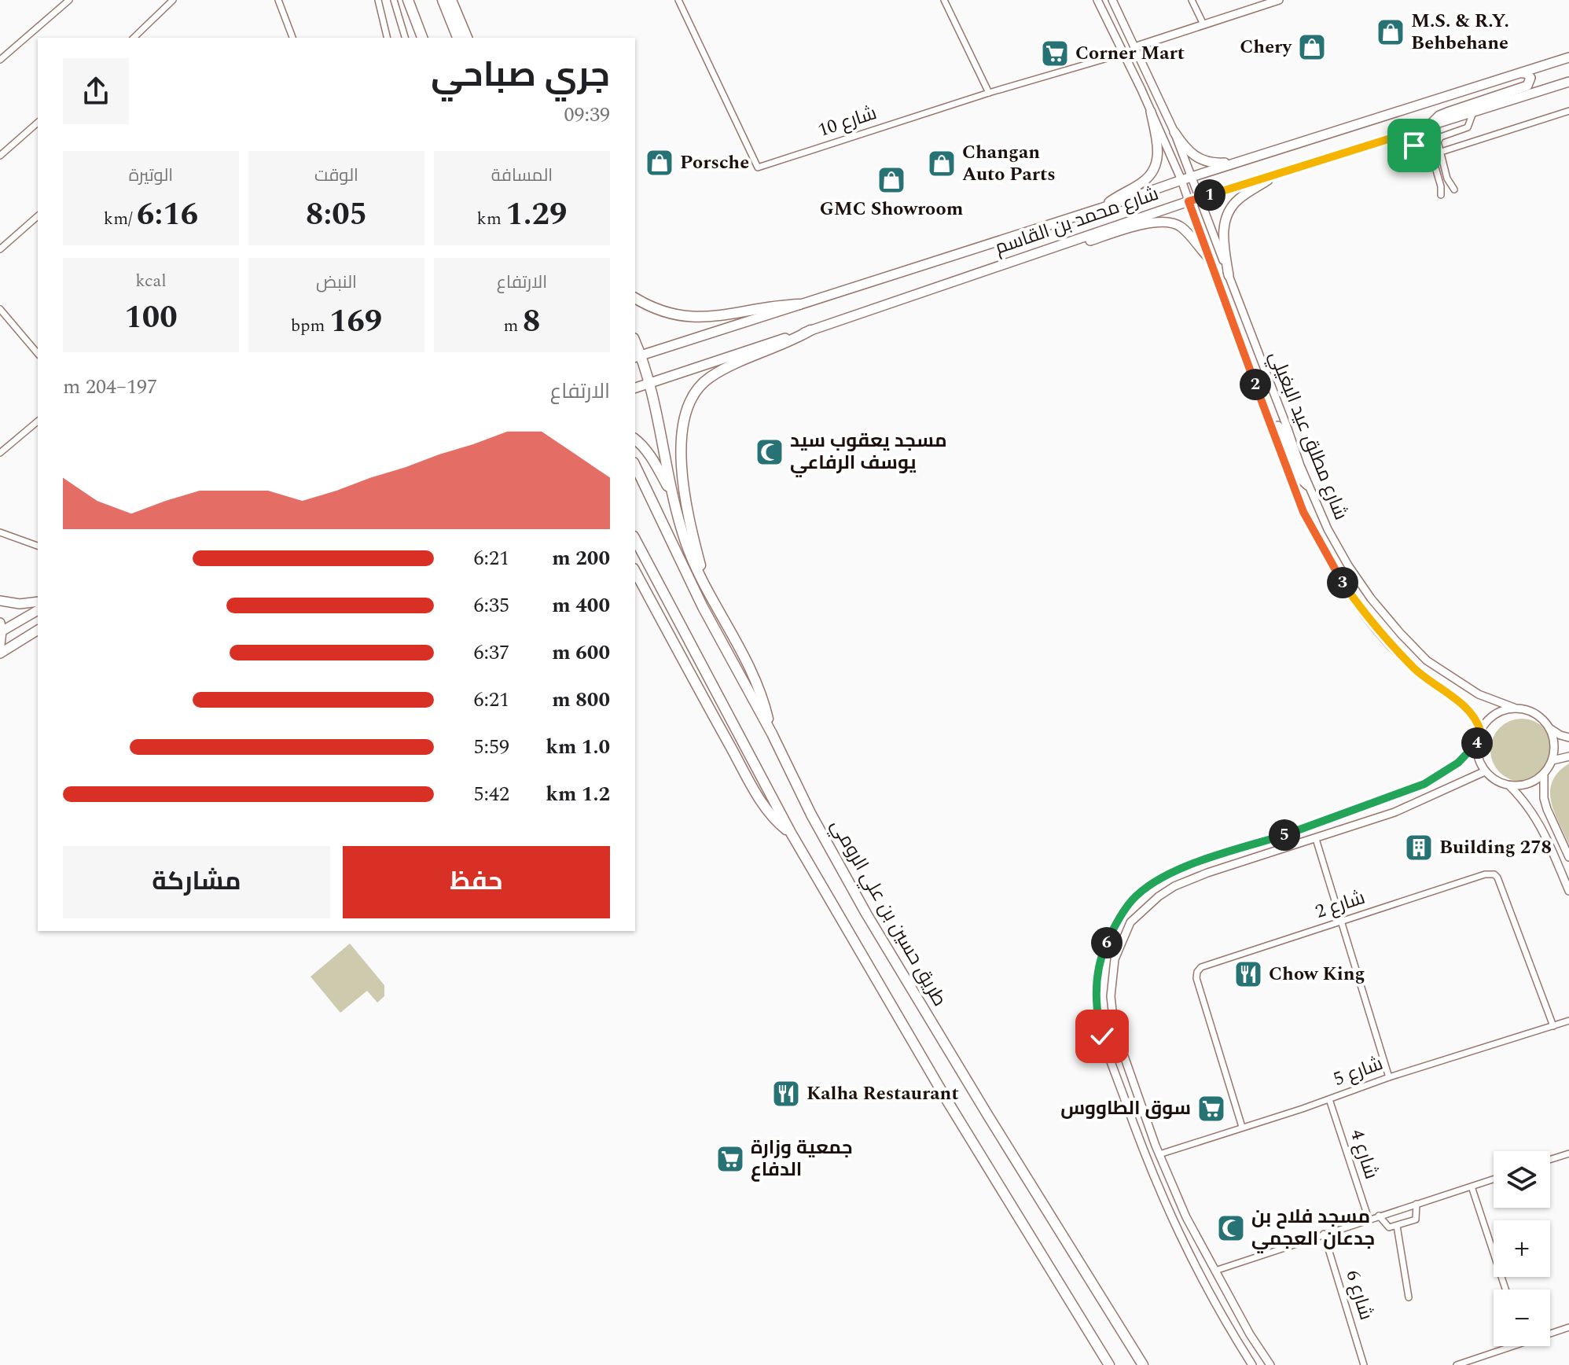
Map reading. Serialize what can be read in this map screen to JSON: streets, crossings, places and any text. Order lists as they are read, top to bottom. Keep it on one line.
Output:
{"streets":{"highway":["طريق حسين بن علي الرومي"],"main road":["شارع محمد بن القاسم"],"street":["شارع 10","شارع مطلق عيد البغيلي","شارع 2","شارع 5","شارع 4","شارع 6"]},"crossings":[["شارع 10","شارع مطلق عيد البغيلي"],["شارع محمد بن القاسم","شارع مطلق عيد البغيلي"],["شارع 2","شارع 5"],["شارع 5","شارع 4"]],"places":{"shop":["M.S. & R.Y. Behbehane","Chery","Porsche","Changan Auto Parts","GMC Showroom"],"supermarket":["Corner Mart","سوق الطاووس","جمعية وزارة الدفاع"],"mosque":["مسجد يعقوب سيد يوسف الرفاعي","مسجد فلاح بن جدعان العجمي"],"building":["Building 278"],"restaurant":["Chow King","Kalha Restaurant"]},"page":{"heading":["جري صباحي","09:39"],"stats":[["المسافة","1.29 km"],["الوقت","8:05"],["الوتيرة","6:16 /km"],["الارتفاع","8 m"],["النبض","169 bpm"],["kcal","100"]],"pins":["1","2","3","4","5","6"],"chart":["الارتفاع","197–204 m"],"list":[{"name":"200 m","note":"6:21"},{"name":"400 m","note":"6:35"},{"name":"600 m","note":"6:37"},{"name":"800 m","note":"6:21"},{"name":"1.0 km","note":"5:59"},{"name":"1.2 km","note":"5:42"}],"buttons":["حفظ","مشاركة"],"map_buttons":["+","−"]}}
